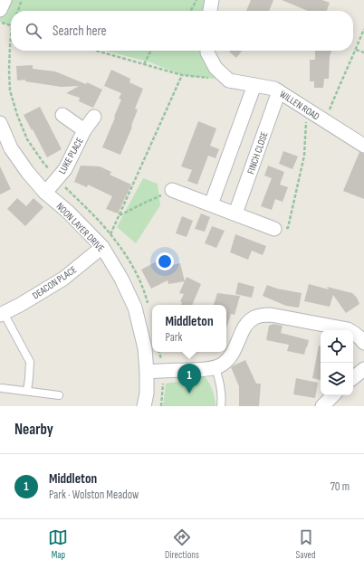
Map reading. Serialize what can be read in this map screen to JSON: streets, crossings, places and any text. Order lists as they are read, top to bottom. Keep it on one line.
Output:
{"streets":{"street":["WILLEN ROAD","FINCH CLOSE","LUKE PLACE","NOON LAYER DRIVE","DEACON PLACE"]},"crossings":[["WILLEN ROAD","FINCH CLOSE"],["LUKE PLACE","NOON LAYER DRIVE"],["NOON LAYER DRIVE","DEACON PLACE"]],"page":{"search":"Search here","popup":["Middleton","Park"],"pins":"1","heading":"Nearby","list":[{"mark":"1","name":"Middleton","note":"Park · Wolston Meadow","value":"70 m"}],"nav":["Map","Directions","Saved"]}}
